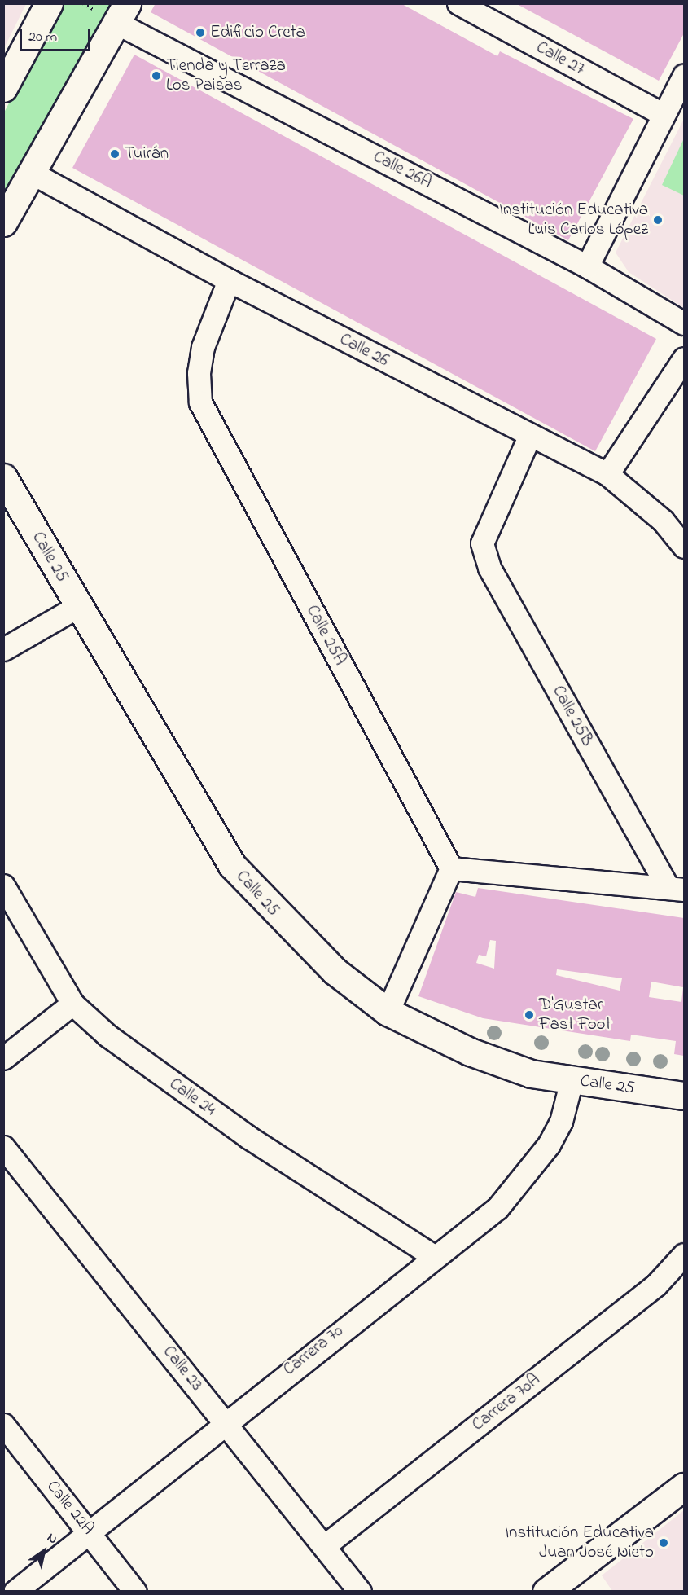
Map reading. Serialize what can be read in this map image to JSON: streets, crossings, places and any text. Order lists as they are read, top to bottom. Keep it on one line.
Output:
{"streets":{"street":["Calle 27","Calle 26A","Calle 26","Calle 25","Calle 25A","Calle 25B","Calle 24","Carrera 70","Calle 23","Carrera 70A","Calle 22A"]},"crossings":[["Calle 26","Calle 25A"],["Calle 26","Calle 25B"],["Calle 25","Carrera 70"],["Calle 24","Carrera 70"],["Carrera 70","Calle 23"],["Carrera 70","Calle 22A"],["Calle 23","Carrera 70A"]],"places":["Edificio Creta","Tienda y Terraza Los Paisas","Tuirán","Institución Educativa Luis Carlos López","D'Gustar Fast Foot","Institución Educativa Juan José Nieto"],"scale_bar":"20 m","north":"top right"}
